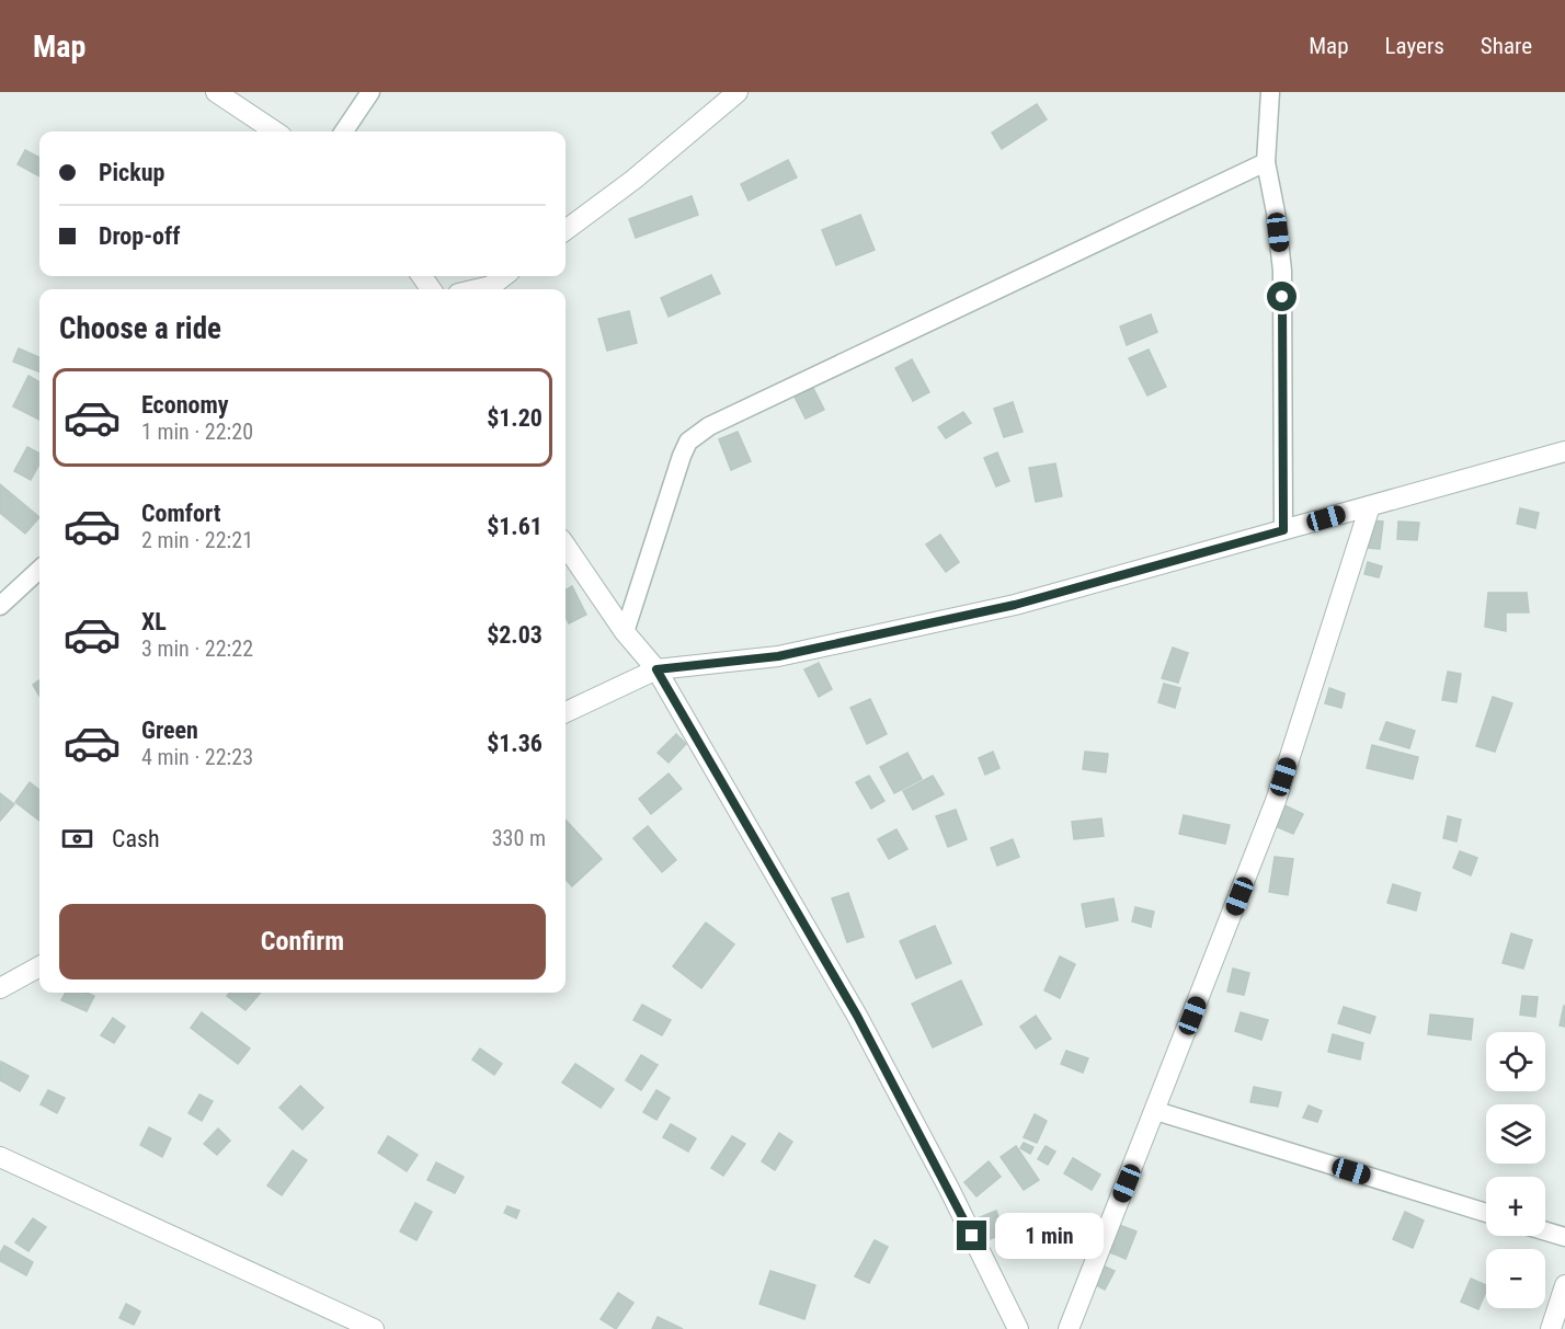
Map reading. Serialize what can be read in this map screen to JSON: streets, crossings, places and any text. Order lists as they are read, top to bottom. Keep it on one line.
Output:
{"page":{"header":"Map","nav":["Map","Layers","Share"],"banner":["Pickup","Drop-off"],"heading":"Choose a ride","list":[{"name":"Economy","note":"1 min · 22:20","value":"$1.20"},{"name":"Comfort","note":"2 min · 22:21","value":"$1.61"},{"name":"XL","note":"3 min · 22:22","value":"$2.03"},{"name":"Green","note":"4 min · 22:23","value":"$1.36"}],"pay":["Cash","330 m"],"buttons":"Confirm","map_buttons":["+","−"],"bubble":"1 min"}}
